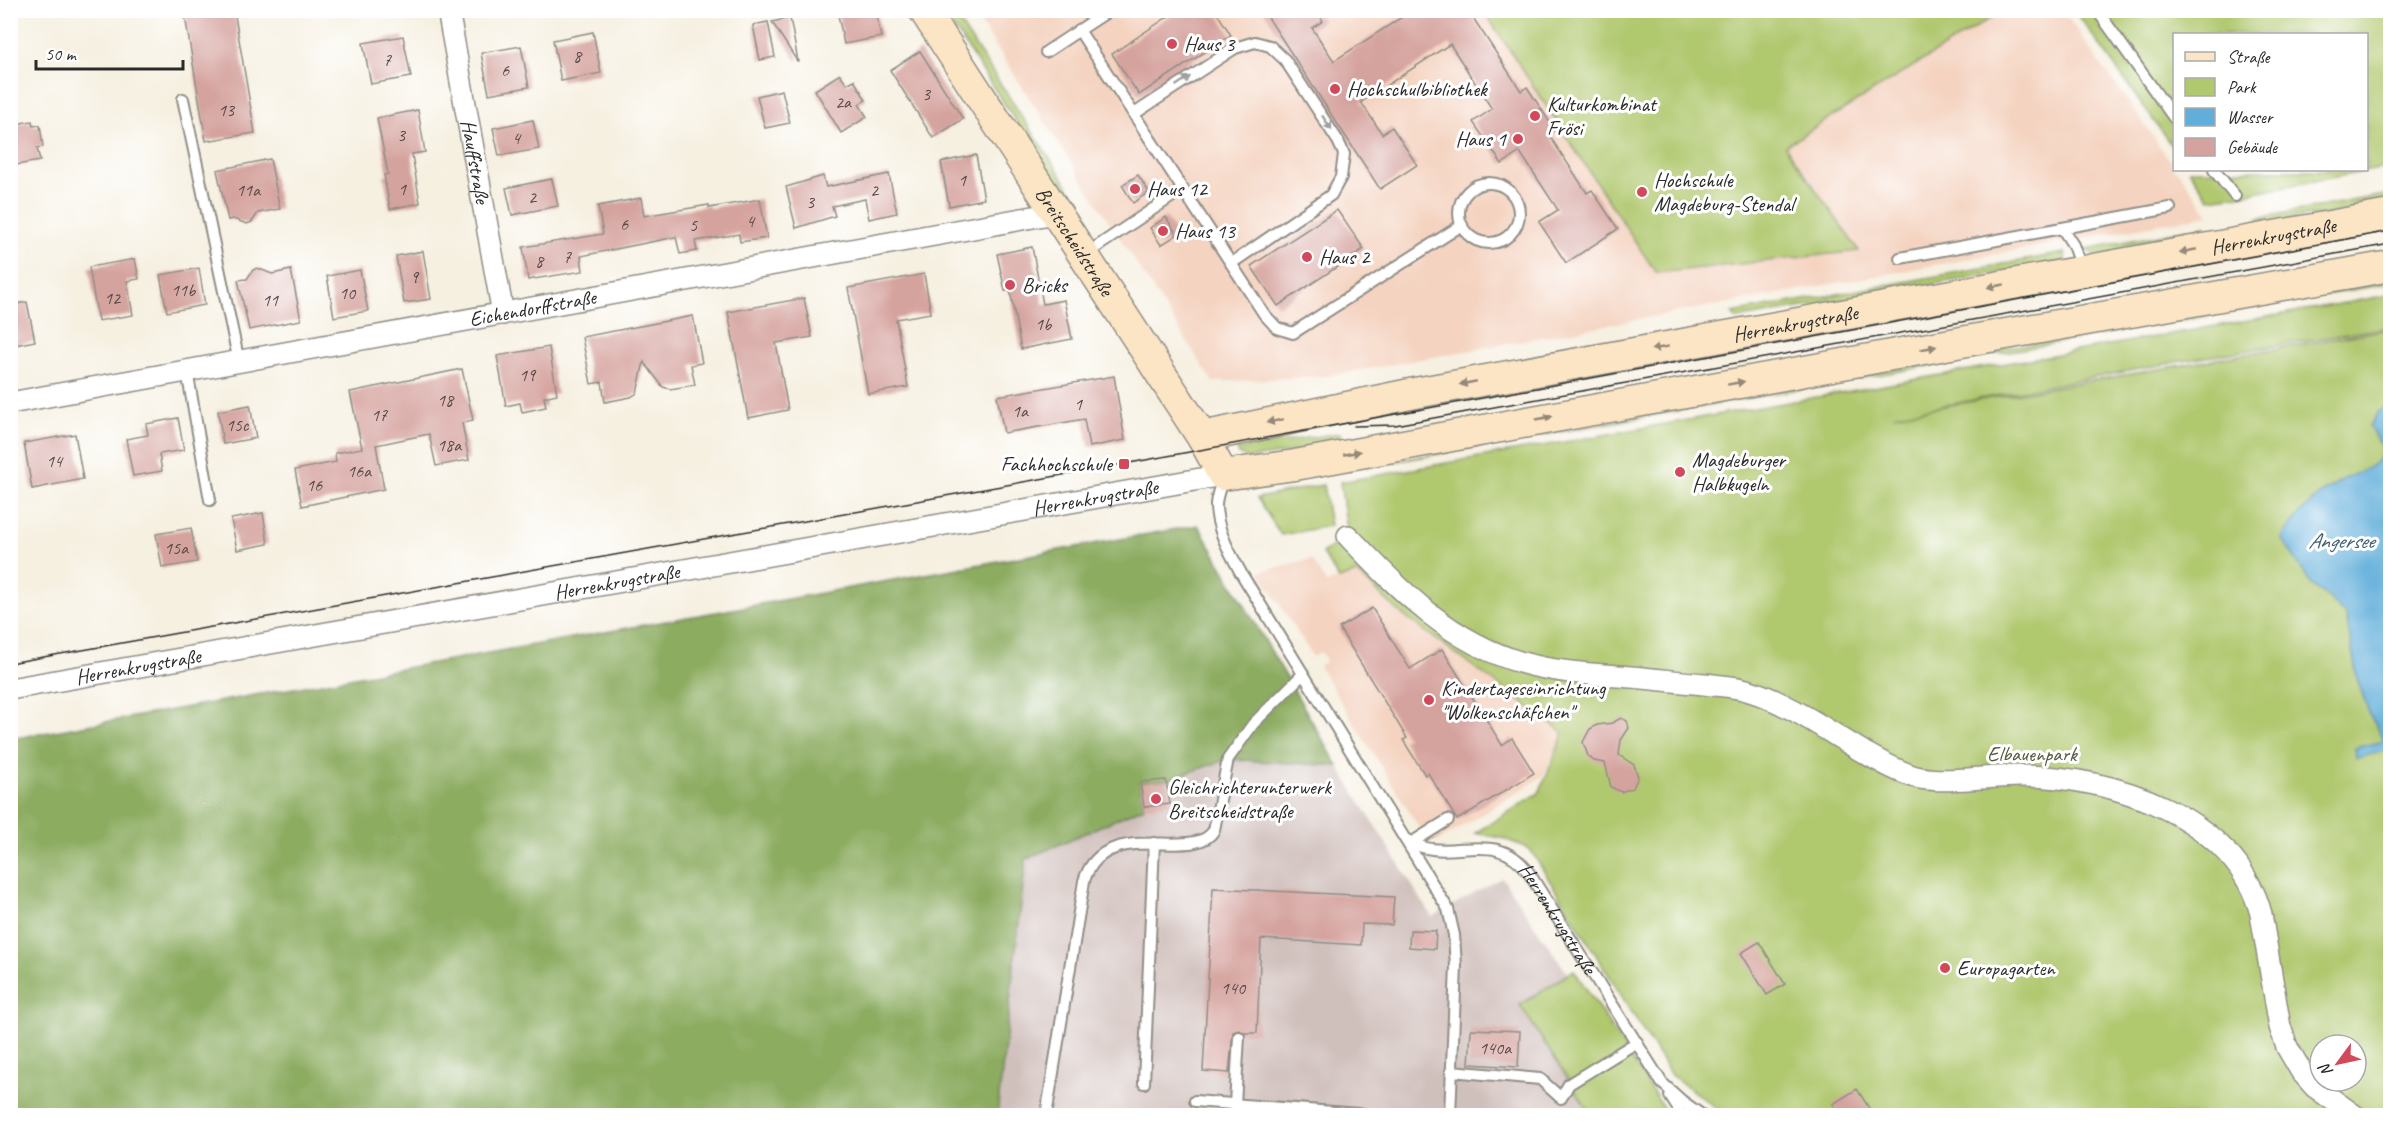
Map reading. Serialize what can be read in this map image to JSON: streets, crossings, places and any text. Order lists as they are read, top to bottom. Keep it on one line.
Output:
{"streets":{"street":["Hauffstraße","Herrenkrugstraße","Breitscheidstraße","Eichendorffstraße"]},"crossings":[["Hauffstraße","Eichendorffstraße"],["Herrenkrugstraße","Breitscheidstraße"],["Breitscheidstraße","Eichendorffstraße"]],"water":["Angersee"],"parks":["Elbauenpark"],"places":{"other":["Haus 3","Hochschulbibliothek","Kulturkombinat Frösi","Haus 1","Haus 12","Hochschule Magdeburg-Stendal","Haus 13","Haus 2","Bricks","Magdeburger Halbkugeln","Kindertageseinrichtung \"Wolkenschäfchen\"","Gleichrichterunterwerk Breitscheidstraße","Europagarten"],"transit":["Fachhochschule"]},"house_numbers":["8","7","6","3","2a","13","3","4","1","1","11a","2","2","3","4","6","5","7","8","9","11b","10","12","11","1b","19","18","1","1a","17","15c","18a","14","16a","16","15a","140","140a"],"legend":["Straße","Park","Wasser","Gebäude"],"scale_bar":"50 m","north":"bottom left"}
